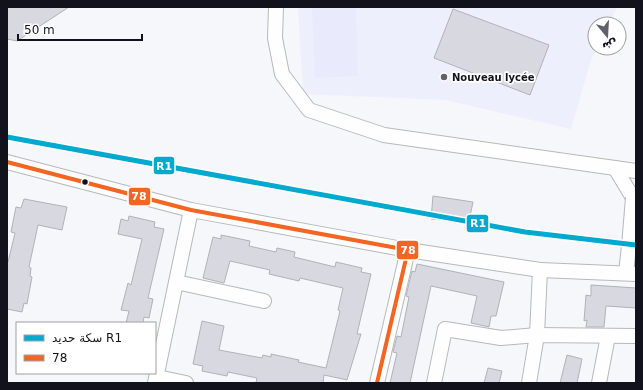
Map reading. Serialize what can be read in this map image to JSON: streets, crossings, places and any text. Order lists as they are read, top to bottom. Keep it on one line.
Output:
{"places":["Nouveau lycée"],"lines":["rail line R1","transit line 78"],"legend":["سكة حديد R1","78"],"scale_bar":"50 m","north":"bottom"}
